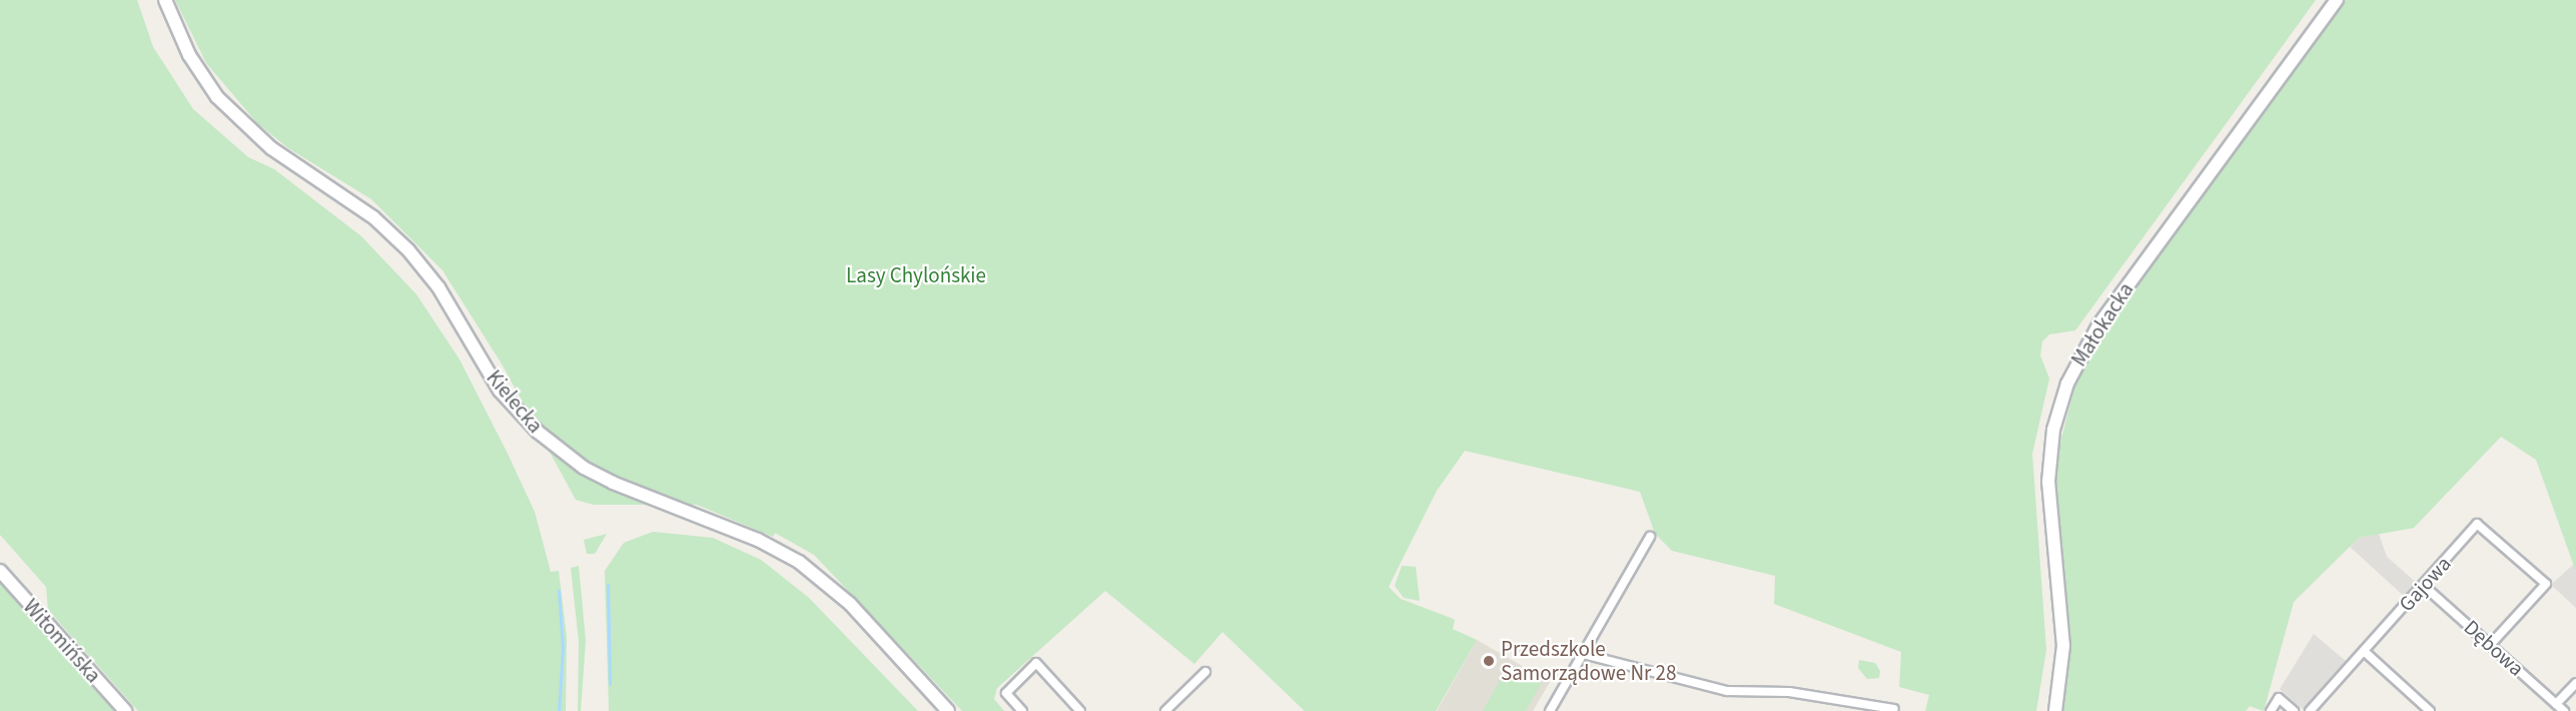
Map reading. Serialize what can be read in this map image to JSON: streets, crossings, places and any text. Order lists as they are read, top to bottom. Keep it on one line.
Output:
{"streets":{"main road":["Małokacka","Kielecka","Witomińska"],"street":["Gajowa","Dębowa"]},"crossings":[["Gajowa","Dębowa"]],"parks":["Lasy Chylońskie"],"places":["Przedszkole Samorządowe Nr 28"]}
